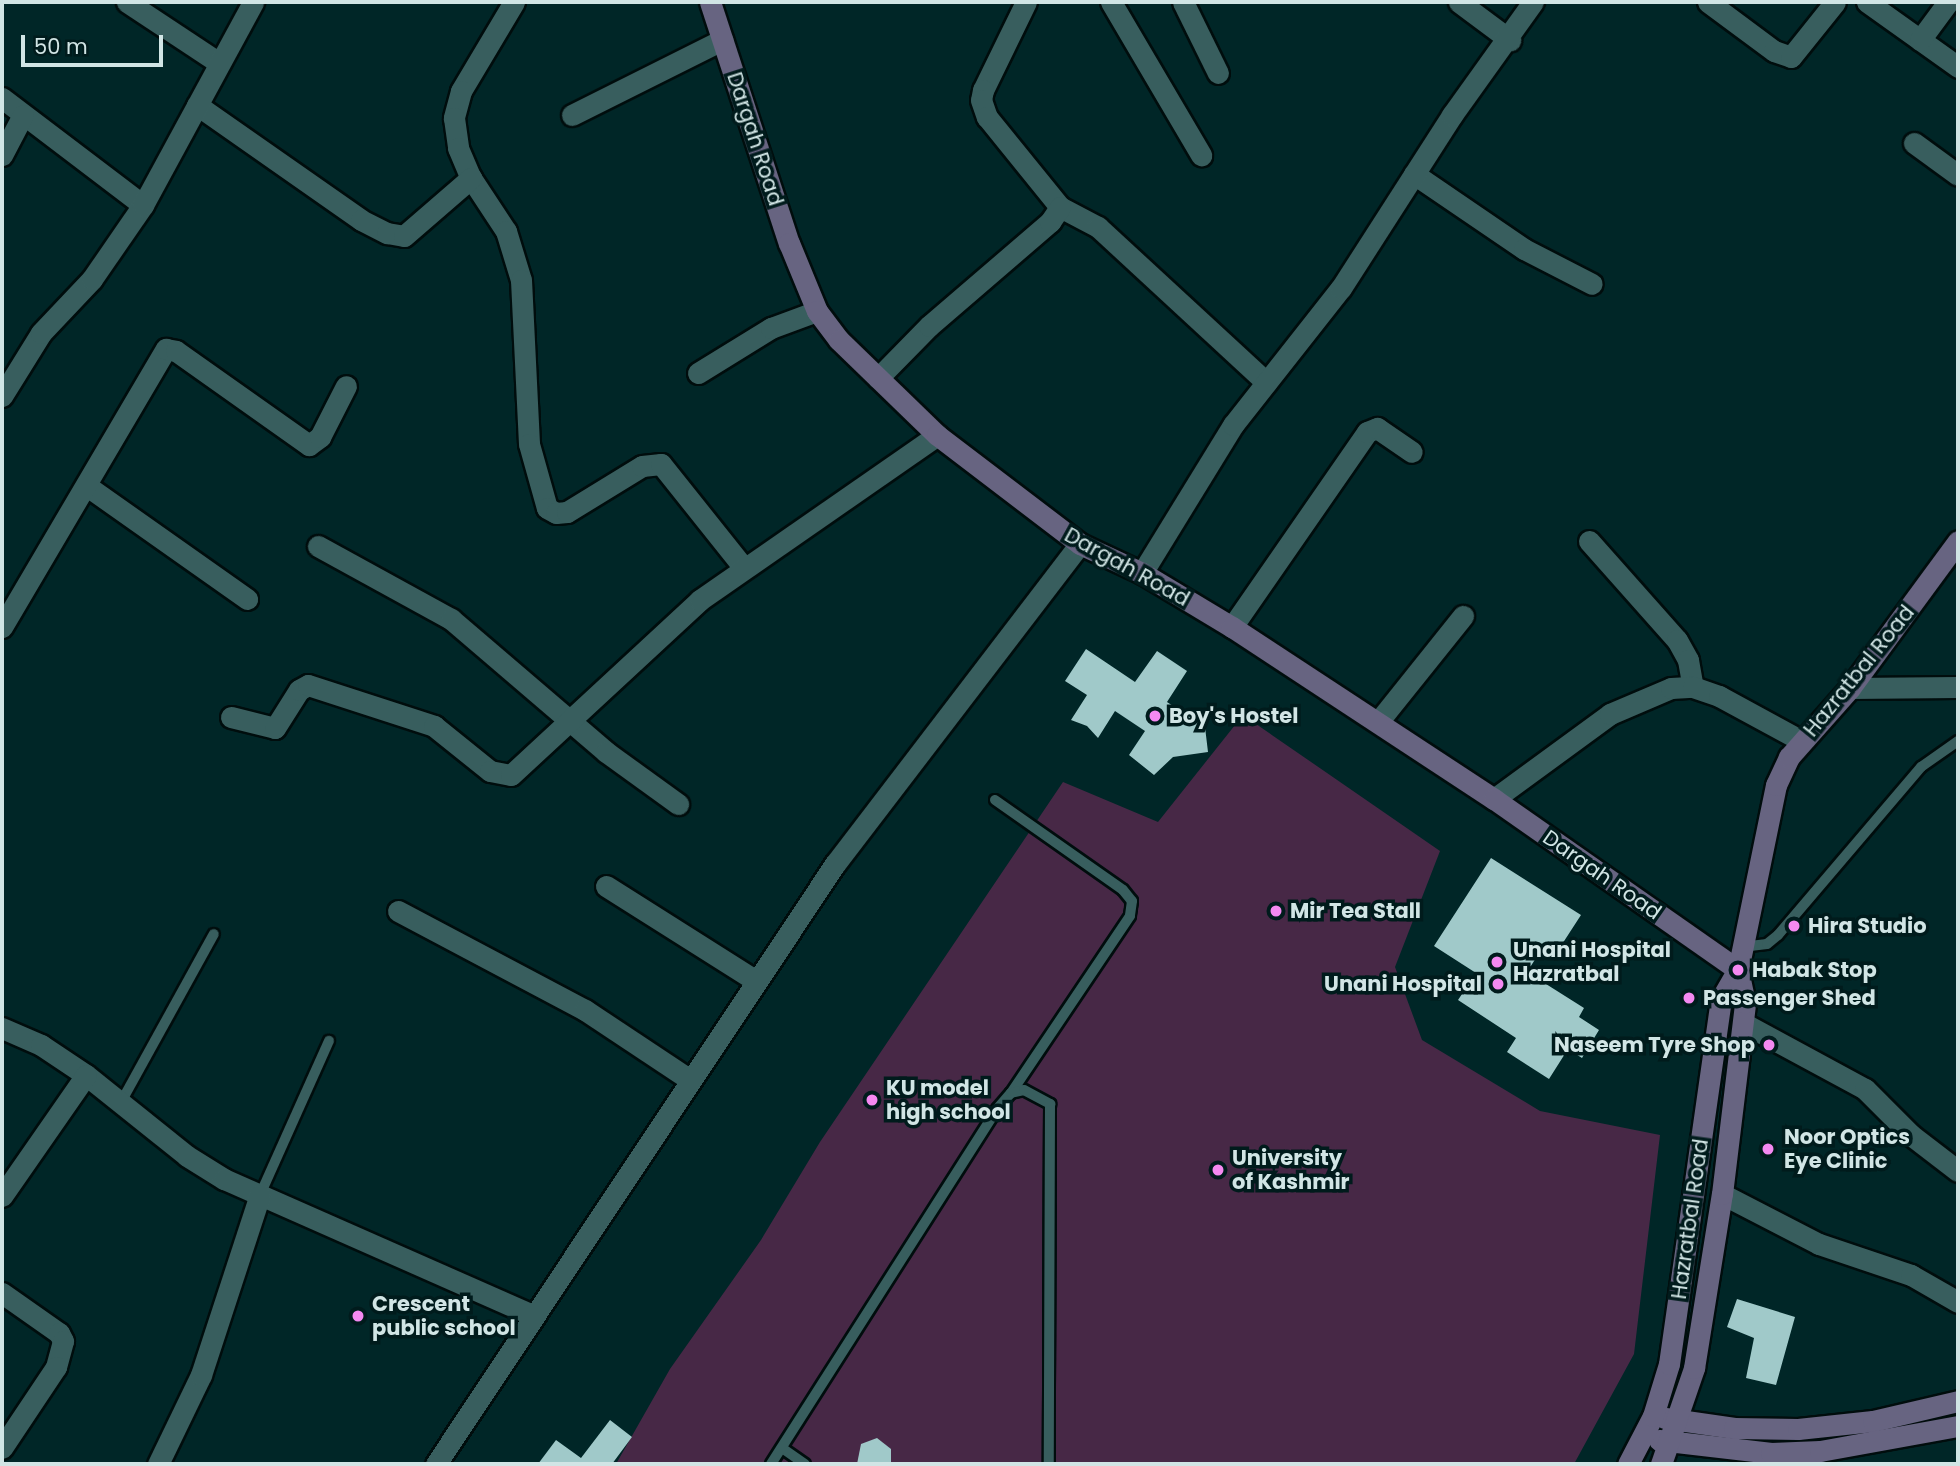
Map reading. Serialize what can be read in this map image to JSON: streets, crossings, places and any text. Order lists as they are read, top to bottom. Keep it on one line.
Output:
{"streets":{"main road":["Dargah Road","Hazratbal Road"]},"crossings":[["Dargah Road","Hazratbal Road"]],"places":["Boy's Hostel","Mir Tea Stall","Hira Studio","Unani Hospital Hazratbal","Habak Stop","Unani Hospital","Passenger Shed","Naseem Tyre Shop","KU model high school","Noor Optics Eye Clinic","University of Kashmir","Crescent public school"],"scale_bar":"50 m"}
